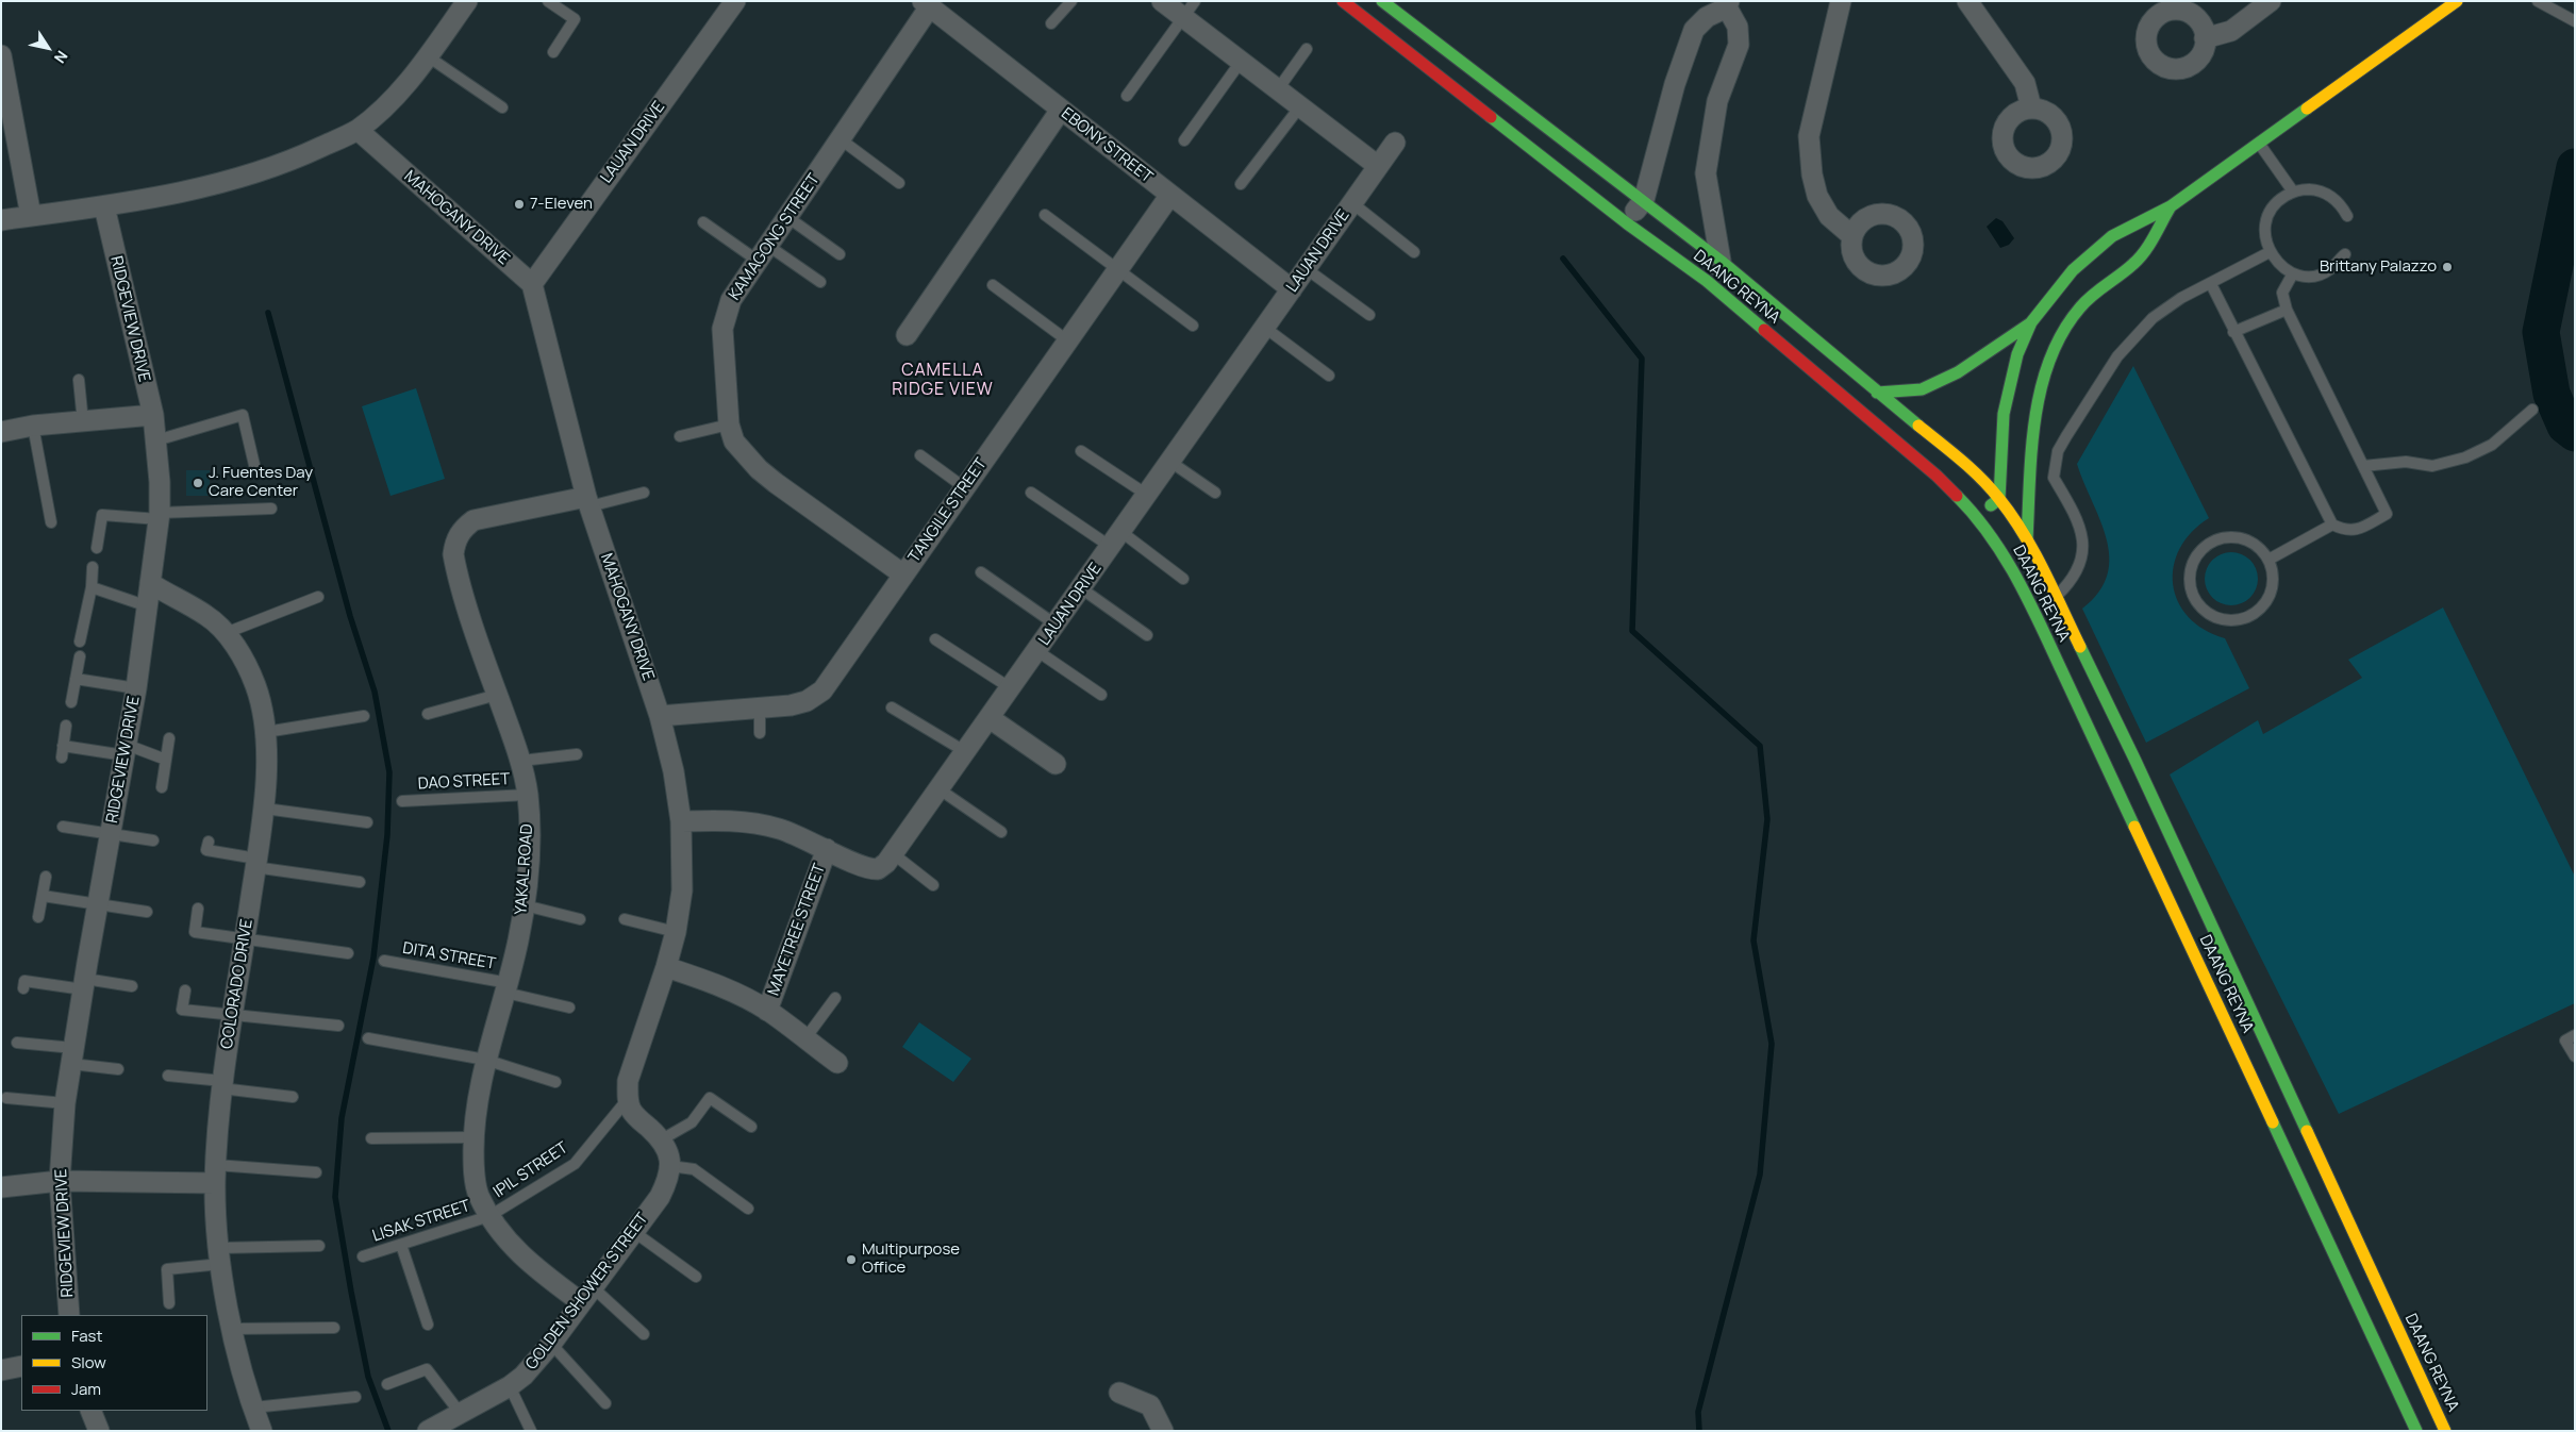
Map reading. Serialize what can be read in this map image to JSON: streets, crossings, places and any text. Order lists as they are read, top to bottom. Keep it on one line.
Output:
{"streets":{"main road":["DAANG REYNA"],"street":["LAUAN DRIVE","EBONY STREET","MAHOGANY DRIVE","KAMAGONG STREET","RIDGEVIEW DRIVE","TANGILE STREET","YAKAL ROAD","MAYETREE STREET","COLORADO DRIVE","GOLDEN SHOWER STREET"],"lane":["DAO STREET","DITA STREET","IPIL STREET","LISAK STREET"]},"crossings":[["LAUAN DRIVE","EBONY STREET"],["LAUAN DRIVE","MAHOGANY DRIVE"],["LAUAN DRIVE","MAYETREE STREET"],["EBONY STREET","KAMAGONG STREET"],["EBONY STREET","TANGILE STREET"],["MAHOGANY DRIVE","TANGILE STREET"],["MAHOGANY DRIVE","YAKAL ROAD"],["MAHOGANY DRIVE","IPIL STREET"],["KAMAGONG STREET","TANGILE STREET"],["RIDGEVIEW DRIVE","COLORADO DRIVE"],["DAO STREET","YAKAL ROAD"],["YAKAL ROAD","DITA STREET"],["YAKAL ROAD","IPIL STREET"],["YAKAL ROAD","LISAK STREET"],["YAKAL ROAD","GOLDEN SHOWER STREET"],["IPIL STREET","LISAK STREET"]],"districts":["CAMELLA RIDGE VIEW"],"places":["7-Eleven","Brittany Palazzo","J. Fuentes Day Care Center","Multipurpose Office"],"legend":["Fast","Slow","Jam"],"north":"bottom right"}
